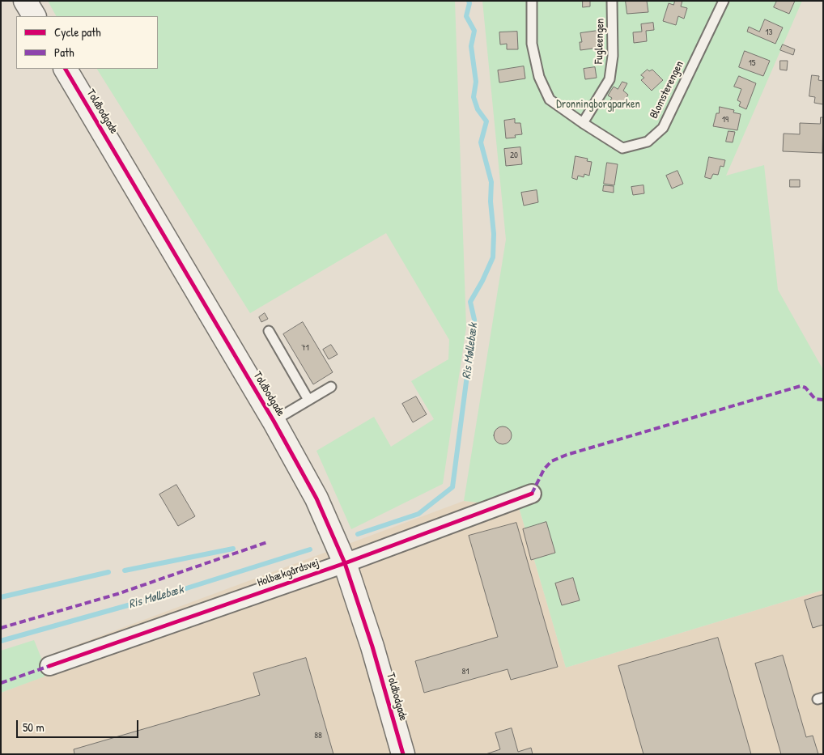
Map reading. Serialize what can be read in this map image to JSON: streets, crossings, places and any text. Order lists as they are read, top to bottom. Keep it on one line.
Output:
{"streets":{"street":["Toldbodgade","Holbækgårdsvej"],"lane":["Fugleengen","Blomsterengen"]},"crossings":[["Fugleengen","Blomsterengen"],["Toldbodgade","Holbækgårdsvej"]],"water":["Ris Møllebæk"],"parks":["Dronningborgparken"],"house_numbers":["13","15","19","20","71","81","88"],"legend":["Cycle path","Path"],"scale_bar":"50 m"}
